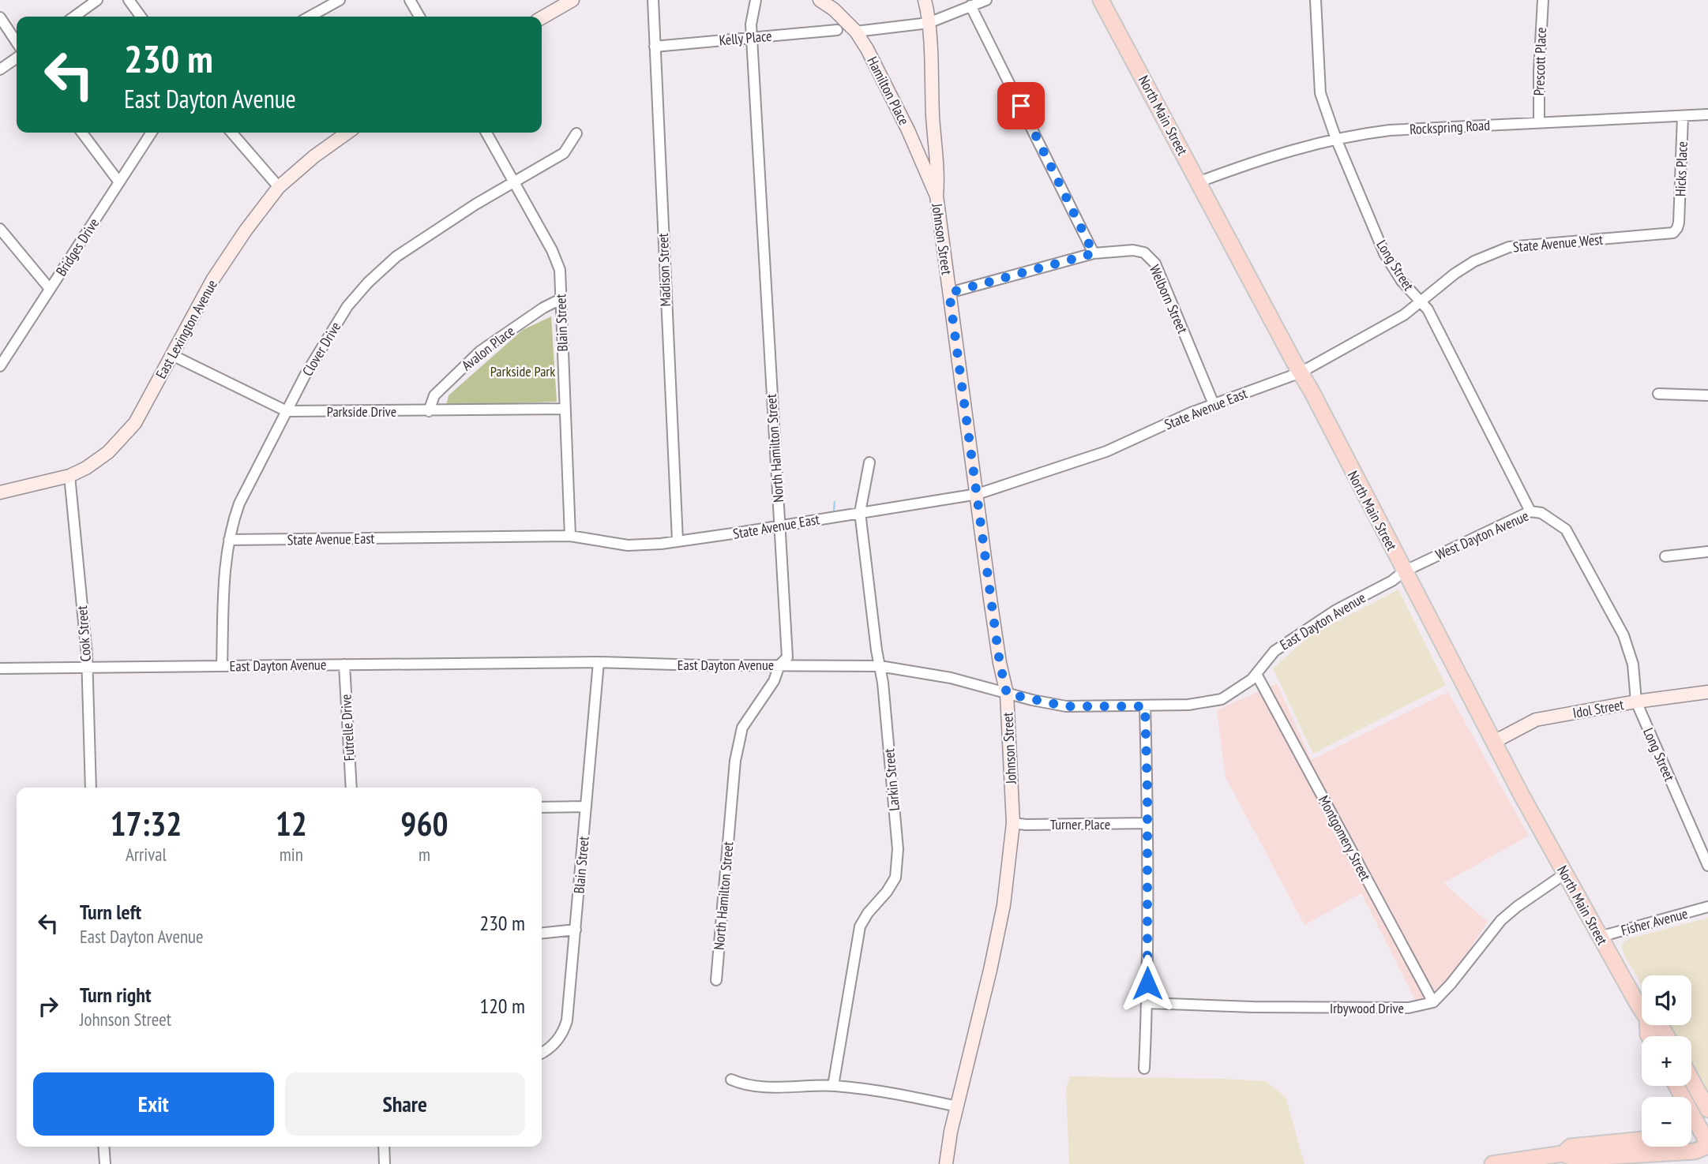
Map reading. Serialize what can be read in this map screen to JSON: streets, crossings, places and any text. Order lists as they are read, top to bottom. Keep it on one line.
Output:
{"streets":{"main road":["North Main Street"],"street":["Kelly Place","Prescott Place","Hamilton Place","Rockspring Road","Hicks Place","Johnson Street","State Avenue West","Bridges Drive","Long Street","Madison Street","Welborn Street","Blain Street","East Lexington Avenue","Avalon Place","Clover Drive","State Avenue East","Parkside Drive","North Hamilton Street","West Dayton Avenue","East Dayton Avenue","Cook Street","Idol Street","Futrelle Drive","Larkin Street","Turner Place","Montgomery Street","Fisher Avenue","Irbywood Drive"]},"crossings":[["Kelly Place","Madison Street"],["Kelly Place","North Hamilton Street"],["Prescott Place","Rockspring Road"],["Hamilton Place","Johnson Street"],["North Main Street","Rockspring Road"],["North Main Street","State Avenue West"],["North Main Street","State Avenue East"],["North Main Street","West Dayton Avenue"],["North Main Street","East Dayton Avenue"],["North Main Street","Idol Street"],["North Main Street","Fisher Avenue"],["Rockspring Road","Hicks Place"],["Rockspring Road","Long Street"],["Hicks Place","State Avenue West"],["Johnson Street","Welborn Street"],["Johnson Street","State Avenue East"],["Johnson Street","East Dayton Avenue"],["Johnson Street","Turner Place"],["State Avenue West","Long Street"],["State Avenue West","State Avenue East"],["Long Street","West Dayton Avenue"],["Long Street","Idol Street"],["Madison Street","State Avenue East"],["Welborn Street","State Avenue East"],["Blain Street","Avalon Place"],["Blain Street","Clover Drive"],["Blain Street","State Avenue East"],["Blain Street","Parkside Drive"],["Blain Street","East Dayton Avenue"],["East Lexington Avenue","Parkside Drive"],["East Lexington Avenue","Cook Street"],["Avalon Place","Parkside Drive"],["Clover Drive","State Avenue East"],["Clover Drive","Parkside Drive"],["Clover Drive","East Dayton Avenue"],["State Avenue East","North Hamilton Street"],["State Avenue East","Larkin Street"],["North Hamilton Street","East Dayton Avenue"],["West Dayton Avenue","East Dayton Avenue"],["East Dayton Avenue","Cook Street"],["East Dayton Avenue","Futrelle Drive"],["East Dayton Avenue","Larkin Street"],["East Dayton Avenue","Montgomery Street"],["Montgomery Street","Irbywood Drive"]],"parks":["Parkside Park"],"page":{"turn":["230 m","East Dayton Avenue"],"eta":["17:32","Arrival","12","min","960","m"],"list":[{"name":"Turn left","note":"East Dayton Avenue","value":"230 m"},{"name":"Turn right","note":"Johnson Street","value":"120 m"}],"map_buttons":["+","−"],"buttons":["Exit","Share"]}}
